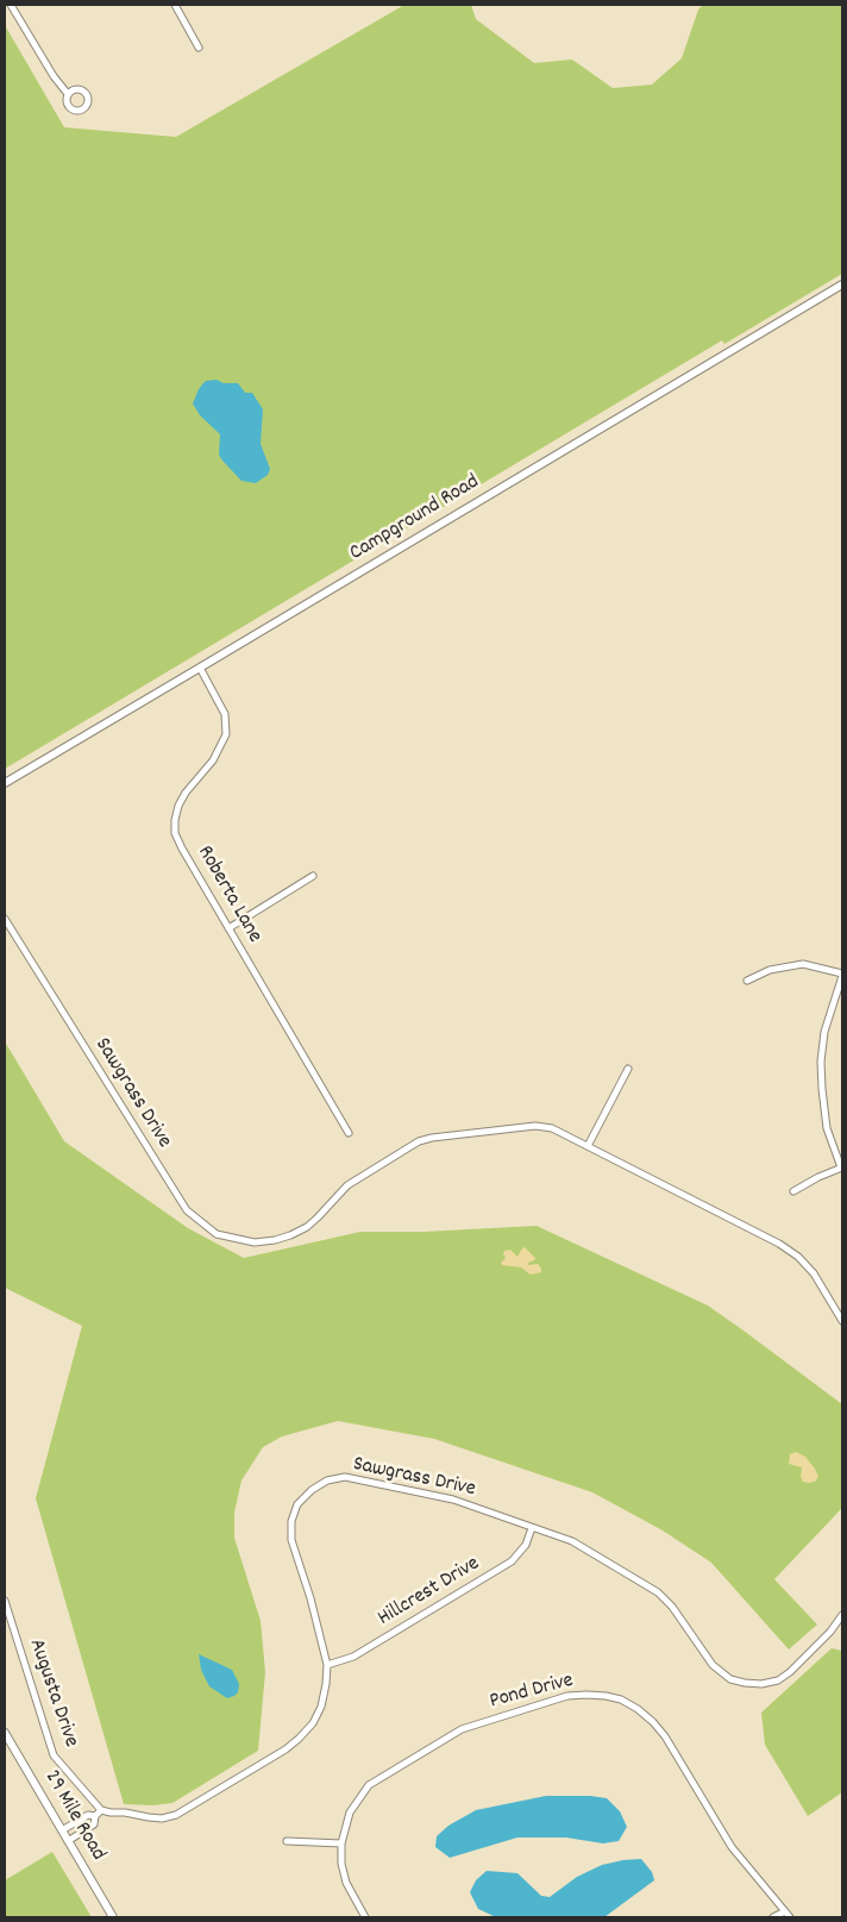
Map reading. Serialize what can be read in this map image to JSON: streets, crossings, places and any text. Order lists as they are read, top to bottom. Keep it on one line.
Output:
{"streets":{"street":["Campground Road","Roberta Lane","Sawgrass Drive","Hillcrest Drive","Pond Drive","Augusta Drive","29 Mile Road"]},"crossings":[["Campground Road","Roberta Lane"],["Sawgrass Drive","Hillcrest Drive"],["Sawgrass Drive","Augusta Drive"]]}
